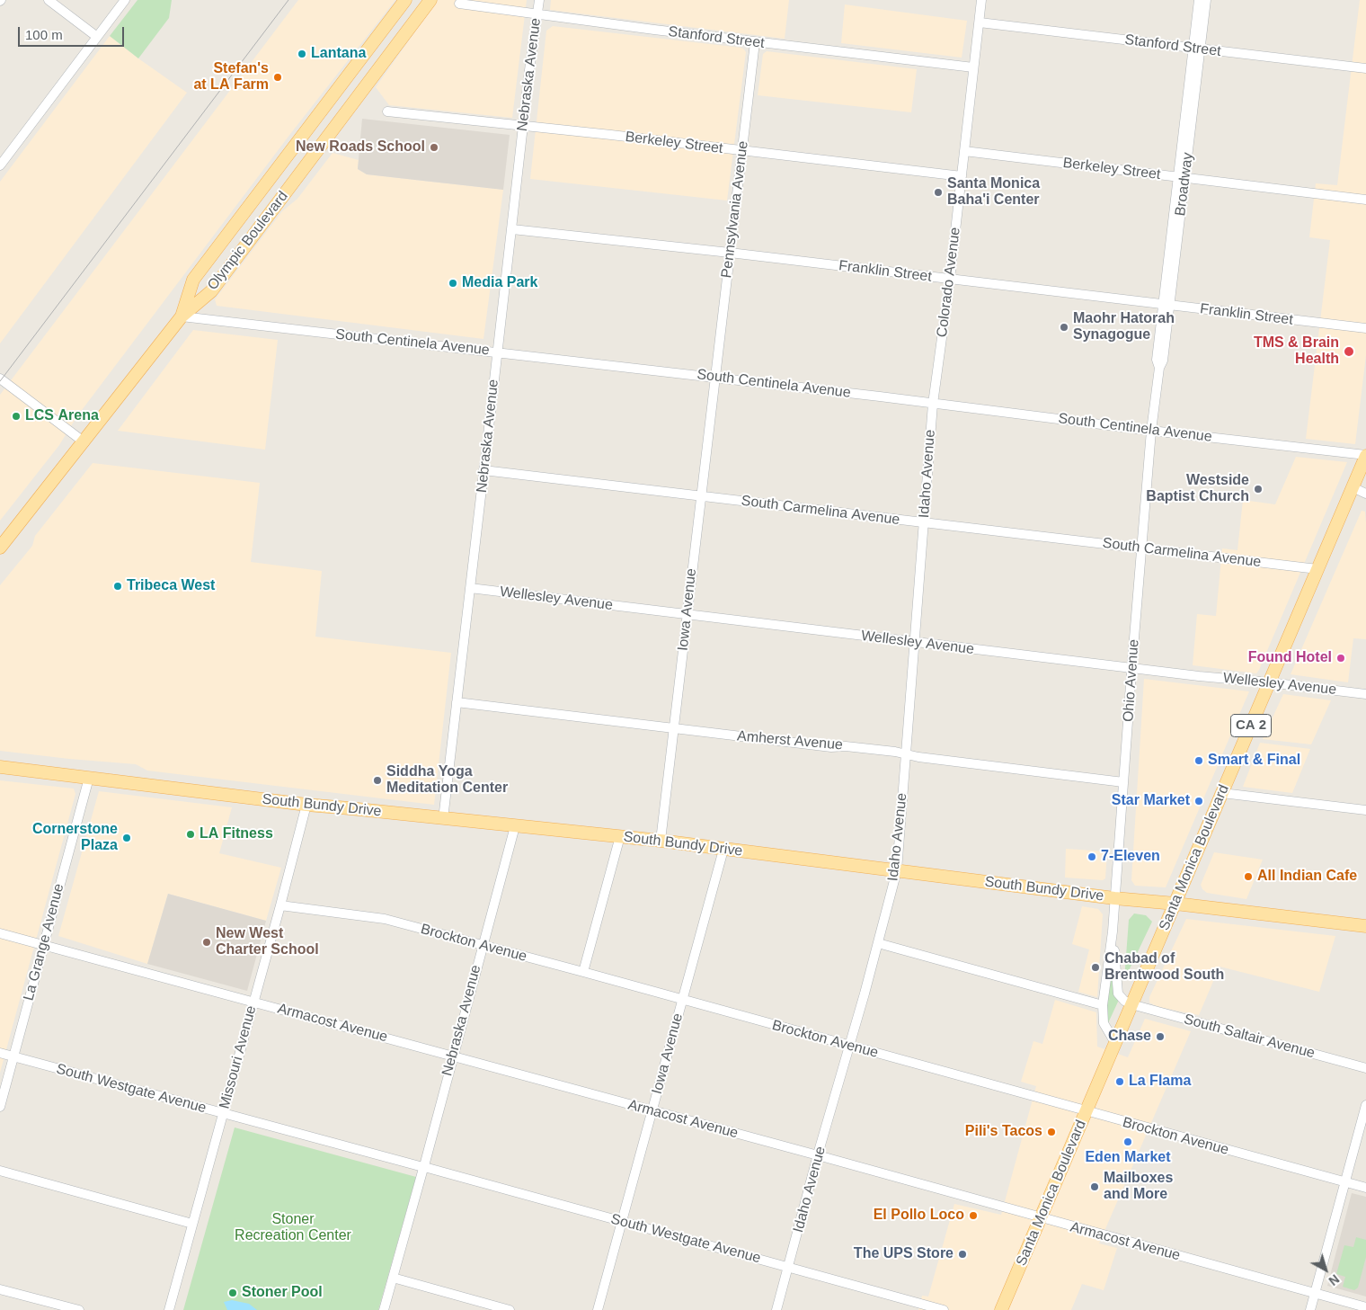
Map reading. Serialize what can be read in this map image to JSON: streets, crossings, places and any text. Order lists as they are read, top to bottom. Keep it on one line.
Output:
{"streets":{"main road":["Olympic Boulevard","CA 2","South Bundy Drive","Santa Monica Boulevard"],"street":["Stanford Street","Nebraska Avenue","Berkeley Street","Broadway","Pennsylvania Avenue","Franklin Street","Colorado Avenue","South Centinela Avenue","Idaho Avenue","South Carmelina Avenue","Wellesley Avenue","Iowa Avenue","Ohio Avenue","Amherst Avenue","La Grange Avenue","Brockton Avenue","Armacost Avenue","South Saltair Avenue","Missouri Avenue","South Westgate Avenue"]},"crossings":[["Stanford Street","Nebraska Avenue"],["Stanford Street","Broadway"],["Stanford Street","Pennsylvania Avenue"],["Stanford Street","Colorado Avenue"],["Nebraska Avenue","Berkeley Street"],["Nebraska Avenue","Franklin Street"],["Nebraska Avenue","South Centinela Avenue"],["Nebraska Avenue","South Carmelina Avenue"],["Nebraska Avenue","Wellesley Avenue"],["Nebraska Avenue","Amherst Avenue"],["Nebraska Avenue","South Bundy Drive"],["Nebraska Avenue","Brockton Avenue"],["Nebraska Avenue","Armacost Avenue"],["Nebraska Avenue","South Westgate Avenue"],["Berkeley Street","Broadway"],["Berkeley Street","Pennsylvania Avenue"],["Berkeley Street","Colorado Avenue"],["Broadway","Franklin Street"],["Broadway","South Centinela Avenue"],["Broadway","Ohio Avenue"],["Pennsylvania Avenue","Franklin Street"],["Pennsylvania Avenue","South Centinela Avenue"],["Pennsylvania Avenue","Iowa Avenue"],["Olympic Boulevard","South Centinela Avenue"],["Franklin Street","Colorado Avenue"],["Colorado Avenue","South Centinela Avenue"],["Colorado Avenue","Idaho Avenue"],["South Centinela Avenue","Idaho Avenue"],["South Centinela Avenue","Iowa Avenue"],["South Centinela Avenue","Ohio Avenue"],["South Centinela Avenue","Santa Monica Boulevard"],["Idaho Avenue","South Carmelina Avenue"],["Idaho Avenue","Wellesley Avenue"],["Idaho Avenue","Amherst Avenue"],["Idaho Avenue","South Bundy Drive"],["Idaho Avenue","Brockton Avenue"],["Idaho Avenue","Armacost Avenue"],["Idaho Avenue","South Westgate Avenue"],["South Carmelina Avenue","Iowa Avenue"],["South Carmelina Avenue","Ohio Avenue"],["South Carmelina Avenue","Santa Monica Boulevard"],["Wellesley Avenue","Iowa Avenue"],["Wellesley Avenue","Ohio Avenue"],["Wellesley Avenue","Santa Monica Boulevard"],["Iowa Avenue","Amherst Avenue"],["Iowa Avenue","South Bundy Drive"],["Iowa Avenue","Brockton Avenue"],["Iowa Avenue","Armacost Avenue"],["Iowa Avenue","South Westgate Avenue"],["Ohio Avenue","Amherst Avenue"],["Ohio Avenue","South Bundy Drive"],["Ohio Avenue","Santa Monica Boulevard"],["Ohio Avenue","South Saltair Avenue"],["South Bundy Drive","Santa Monica Boulevard"],["South Bundy Drive","La Grange Avenue"],["South Bundy Drive","Missouri Avenue"],["Santa Monica Boulevard","Brockton Avenue"],["Santa Monica Boulevard","Armacost Avenue"],["Santa Monica Boulevard","South Saltair Avenue"],["La Grange Avenue","Armacost Avenue"],["La Grange Avenue","South Westgate Avenue"],["Brockton Avenue","Missouri Avenue"],["Armacost Avenue","Missouri Avenue"],["Missouri Avenue","South Westgate Avenue"]],"parks":["Stoner Recreation Center"],"places":["Lantana","Stefan's at LA Farm","New Roads School","Santa Monica Baha'i Center","Media Park","Maohr Hatorah Synagogue","TMS & Brain Health","LCS Arena","Westside Baptist Church","Tribeca West","Found Hotel","Smart & Final","Siddha Yoga Meditation Center","Star Market","LA Fitness","Cornerstone Plaza","7-Eleven","All Indian Cafe","New West Charter School","Chabad of Brentwood South","Chase","La Flama","Pili's Tacos","Eden Market","Mailboxes and More","El Pollo Loco","The UPS Store","Stoner Pool"],"scale_bar":"100 m","north":"bottom right"}
